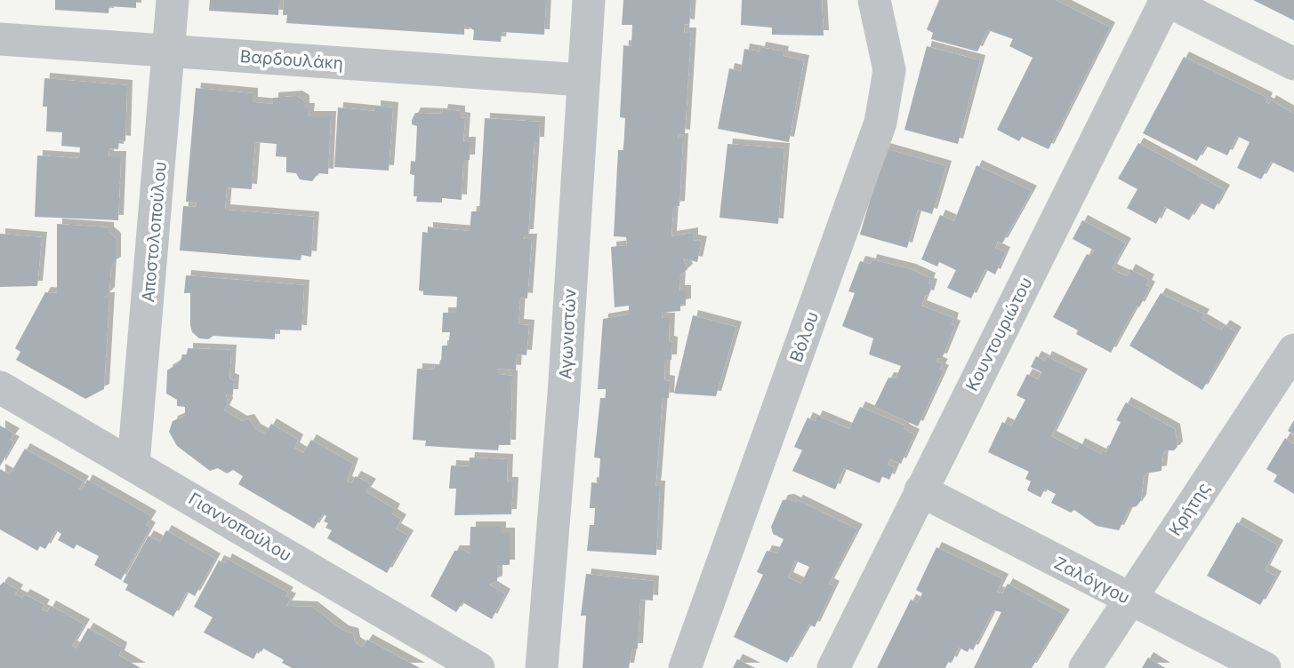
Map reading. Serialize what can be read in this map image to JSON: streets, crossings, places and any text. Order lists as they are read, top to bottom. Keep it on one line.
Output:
{"streets":{"street":["Βαρδουλάκη","Αποστολοπούλου","Αγωνιστών","Κουντουριώτου","Βόλου","Κρήτης","Γιαννοπούλου","Ζαλόγγου"]},"crossings":[["Βαρδουλάκη","Αποστολοπούλου"],["Βαρδουλάκη","Αγωνιστών"],["Αποστολοπούλου","Γιαννοπούλου"],["Κουντουριώτου","Ζαλόγγου"],["Κρήτης","Ζαλόγγου"]]}
